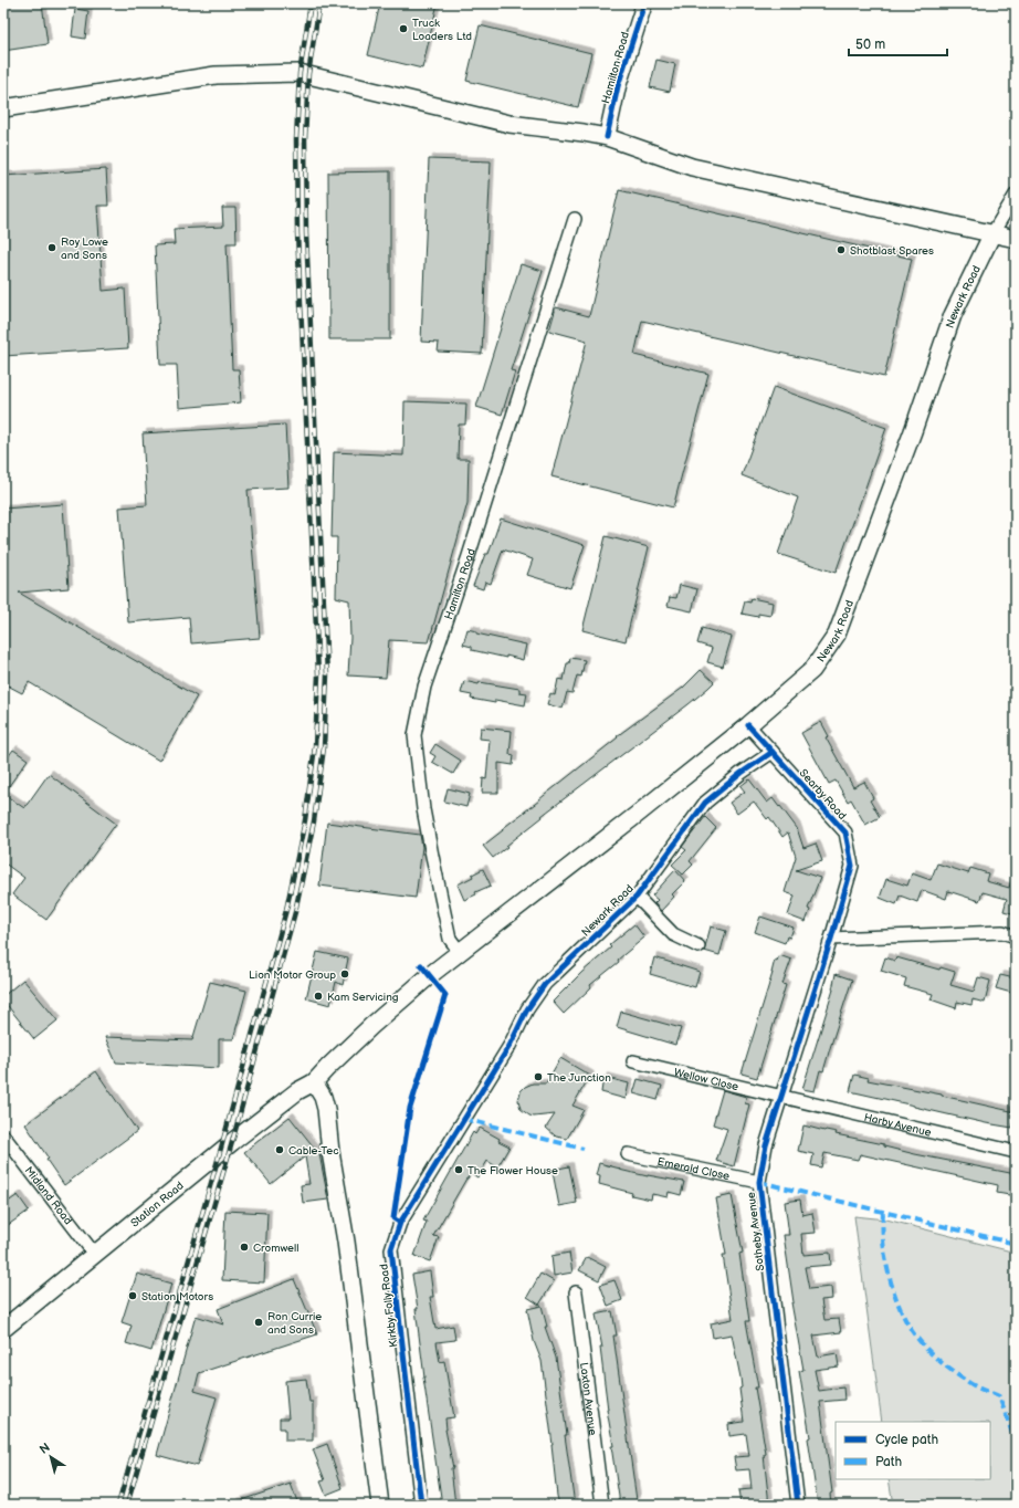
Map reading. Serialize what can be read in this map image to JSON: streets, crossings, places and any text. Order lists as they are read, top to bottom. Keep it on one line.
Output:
{"streets":{"main road":["Newark Road","Station Road"],"street":["Hamilton Road","Searby Road","Wellow Close","Harby Avenue","Emerald Close","Midland Road","Sotheby Avenue","Kirkby Folly Road","Laxton Avenue"]},"crossings":[["Hamilton Road","Newark Road"],["Newark Road","Searby Road"],["Newark Road","Station Road"],["Newark Road","Kirkby Folly Road"],["Searby Road","Sotheby Avenue"],["Wellow Close","Harby Avenue"],["Wellow Close","Sotheby Avenue"],["Harby Avenue","Sotheby Avenue"],["Emerald Close","Sotheby Avenue"],["Midland Road","Station Road"]],"places":["Truck Loaders Ltd","Roy Lowe and Sons","Shotblast Spares","Lion Motor Group","Kam Servicing","The Junction","Cable-Tec","The Flower House","Cromwell","Station Motors","Ron Currie and Sons"],"legend":["Cycle path","Path"],"scale_bar":"50 m","north":"top left"}
